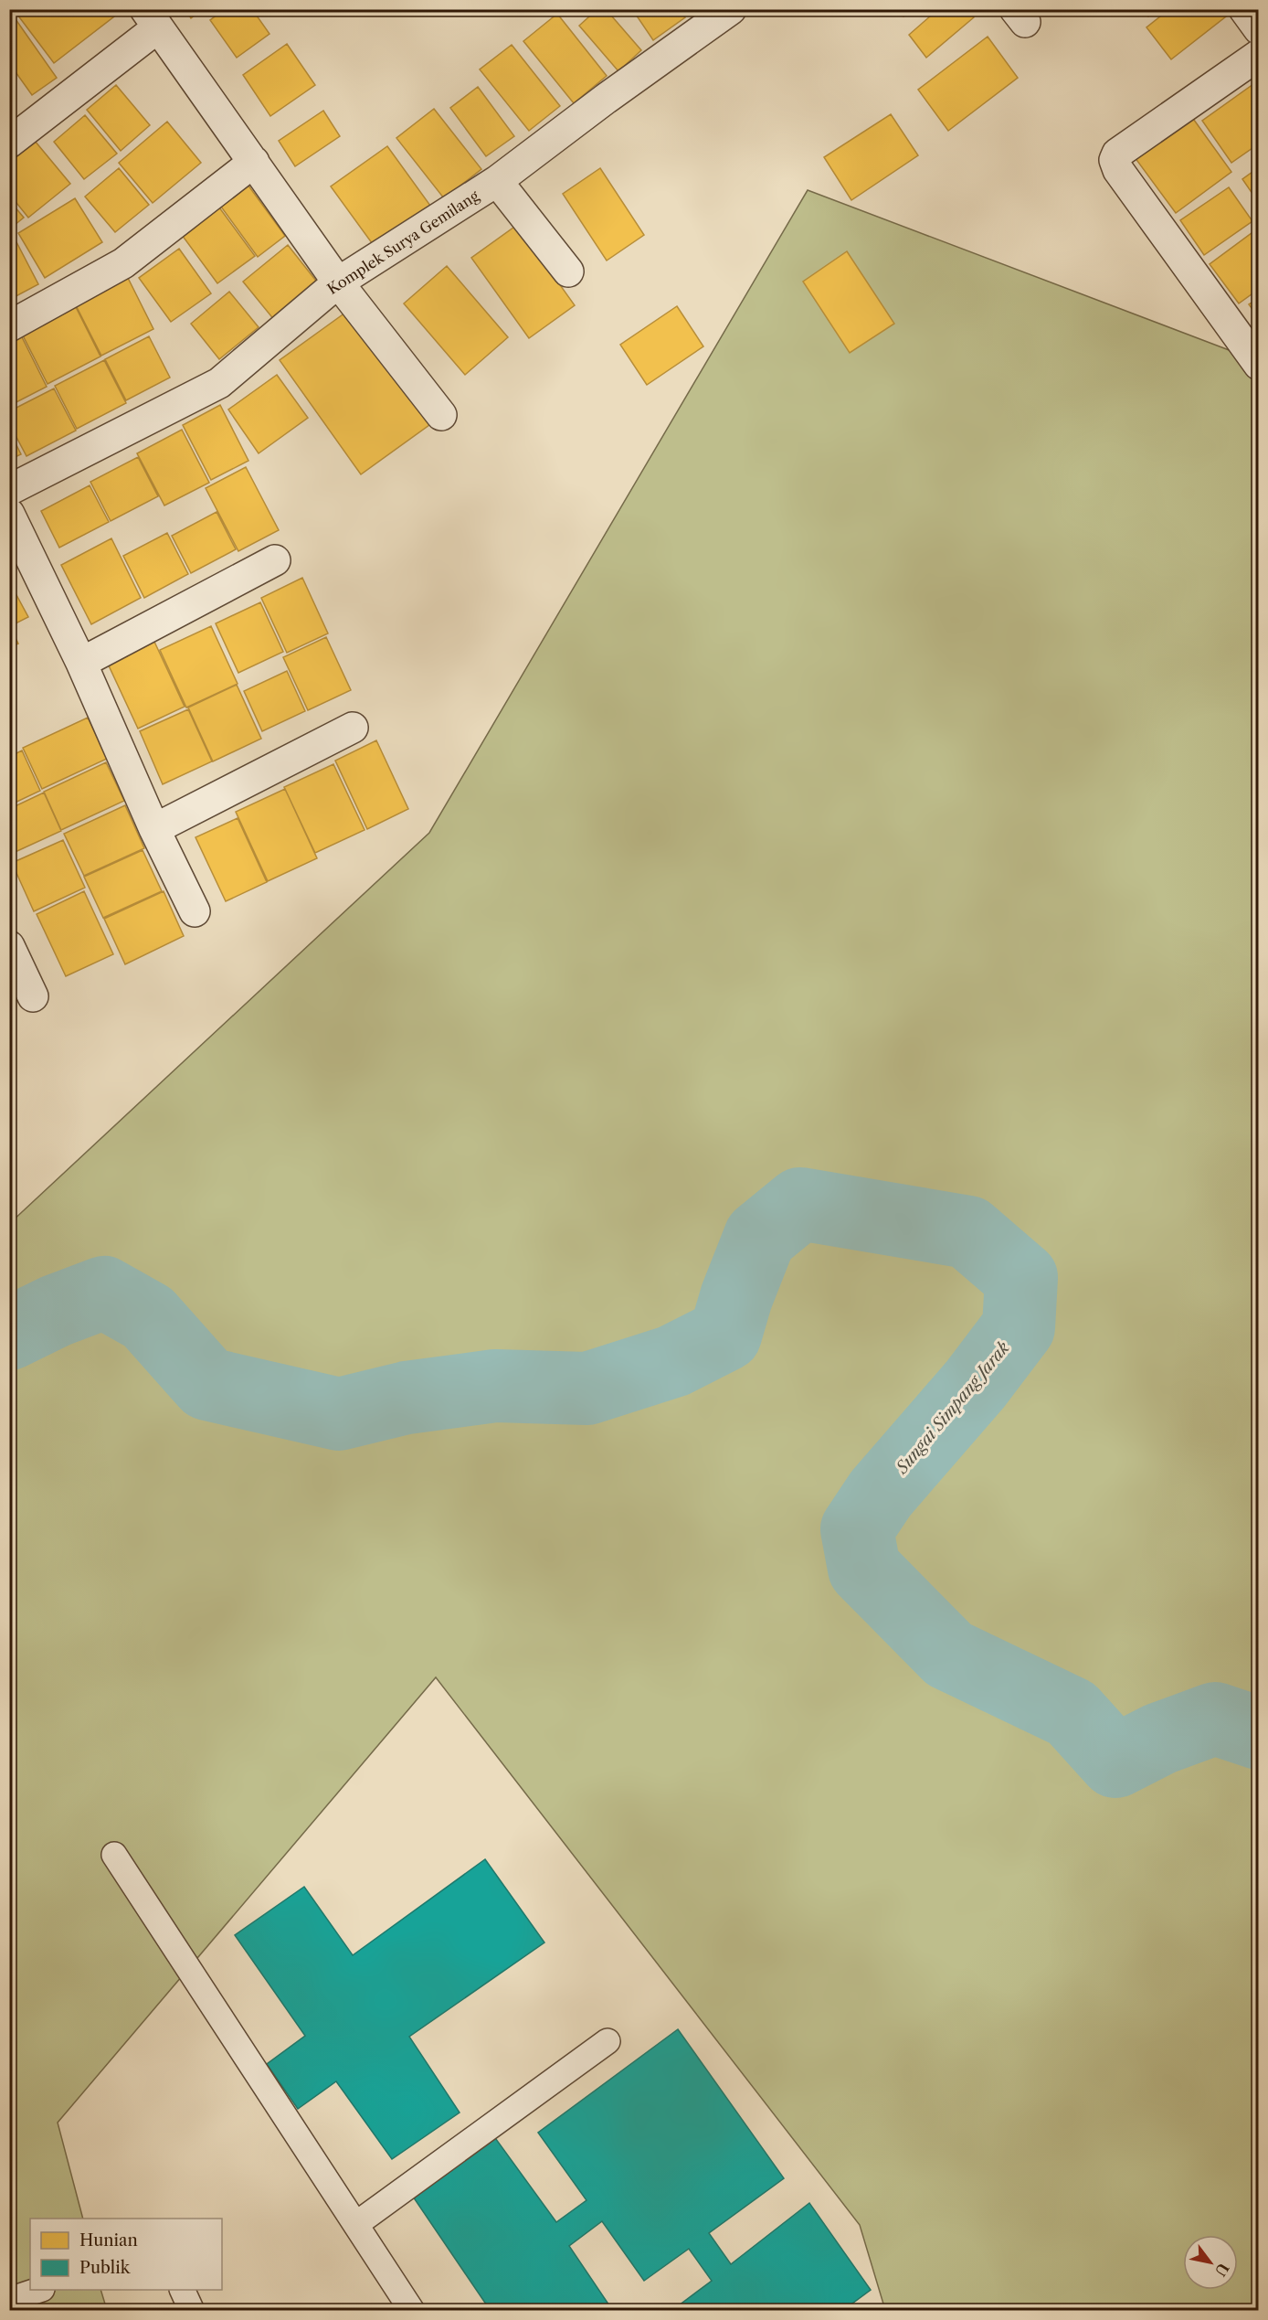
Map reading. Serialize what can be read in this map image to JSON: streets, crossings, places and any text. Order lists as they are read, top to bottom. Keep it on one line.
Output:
{"streets":{"street":["Komplek Surya Gemilang"]},"water":["Sungai Simpang Jarak"],"legend":["Hunian","Publik"],"north":"bottom right"}
